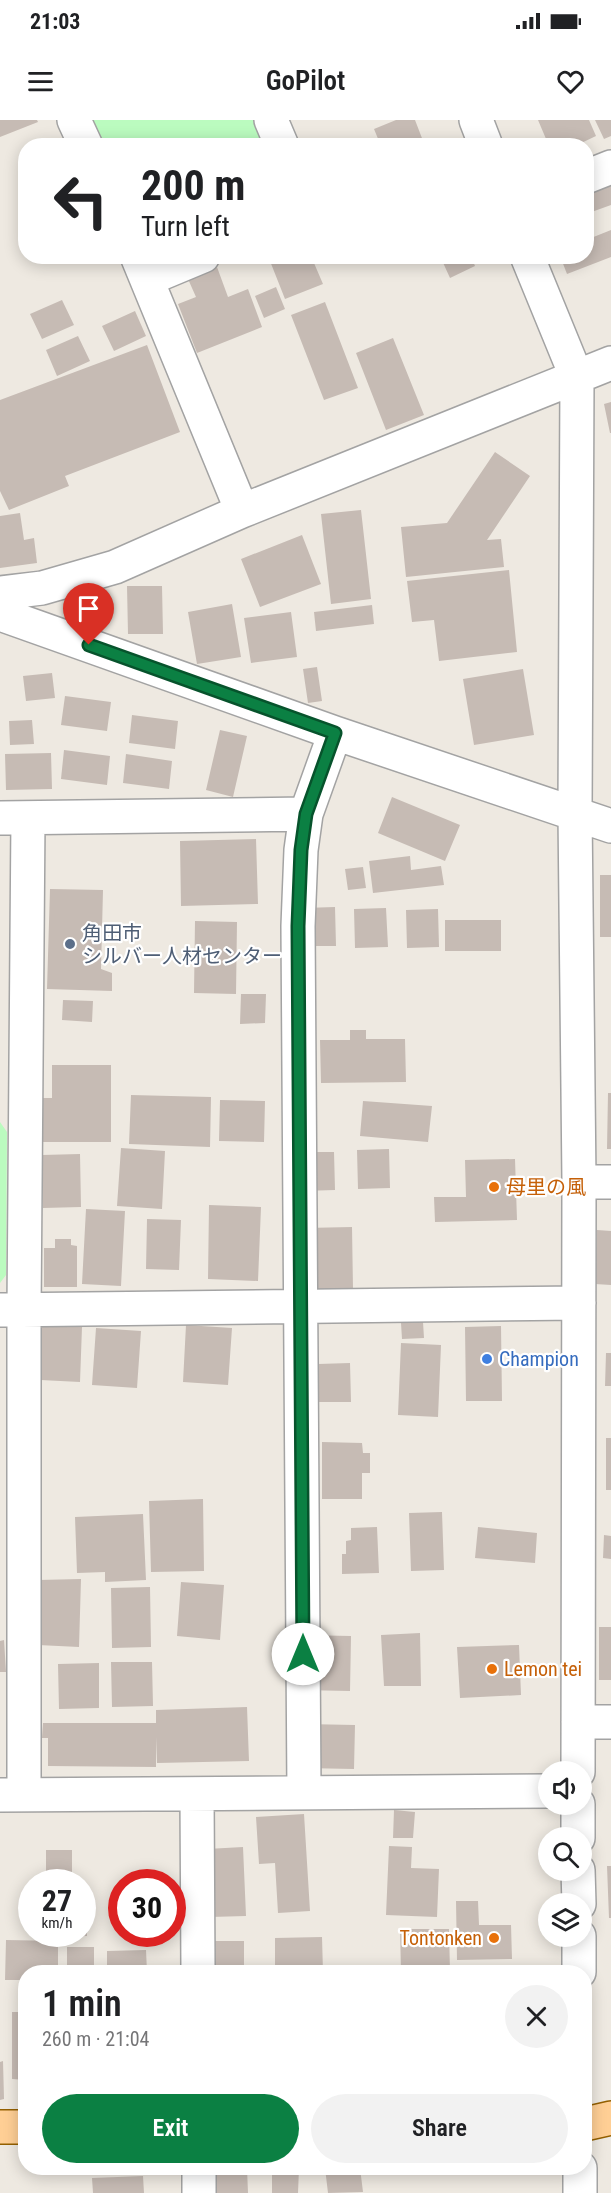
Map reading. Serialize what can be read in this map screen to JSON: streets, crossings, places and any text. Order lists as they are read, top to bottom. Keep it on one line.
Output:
{"places":["角田市 シルバー人材センター","母里の風","Champion","Lemon tei","Tontonken"],"page":{"status":"21:03","header":"GoPilot","turn":["200 m","Turn left"],"speed":"27 km/h","limit":"30","heading":["1 min","260 m · 21:04"],"buttons":["Exit","Share"]}}
